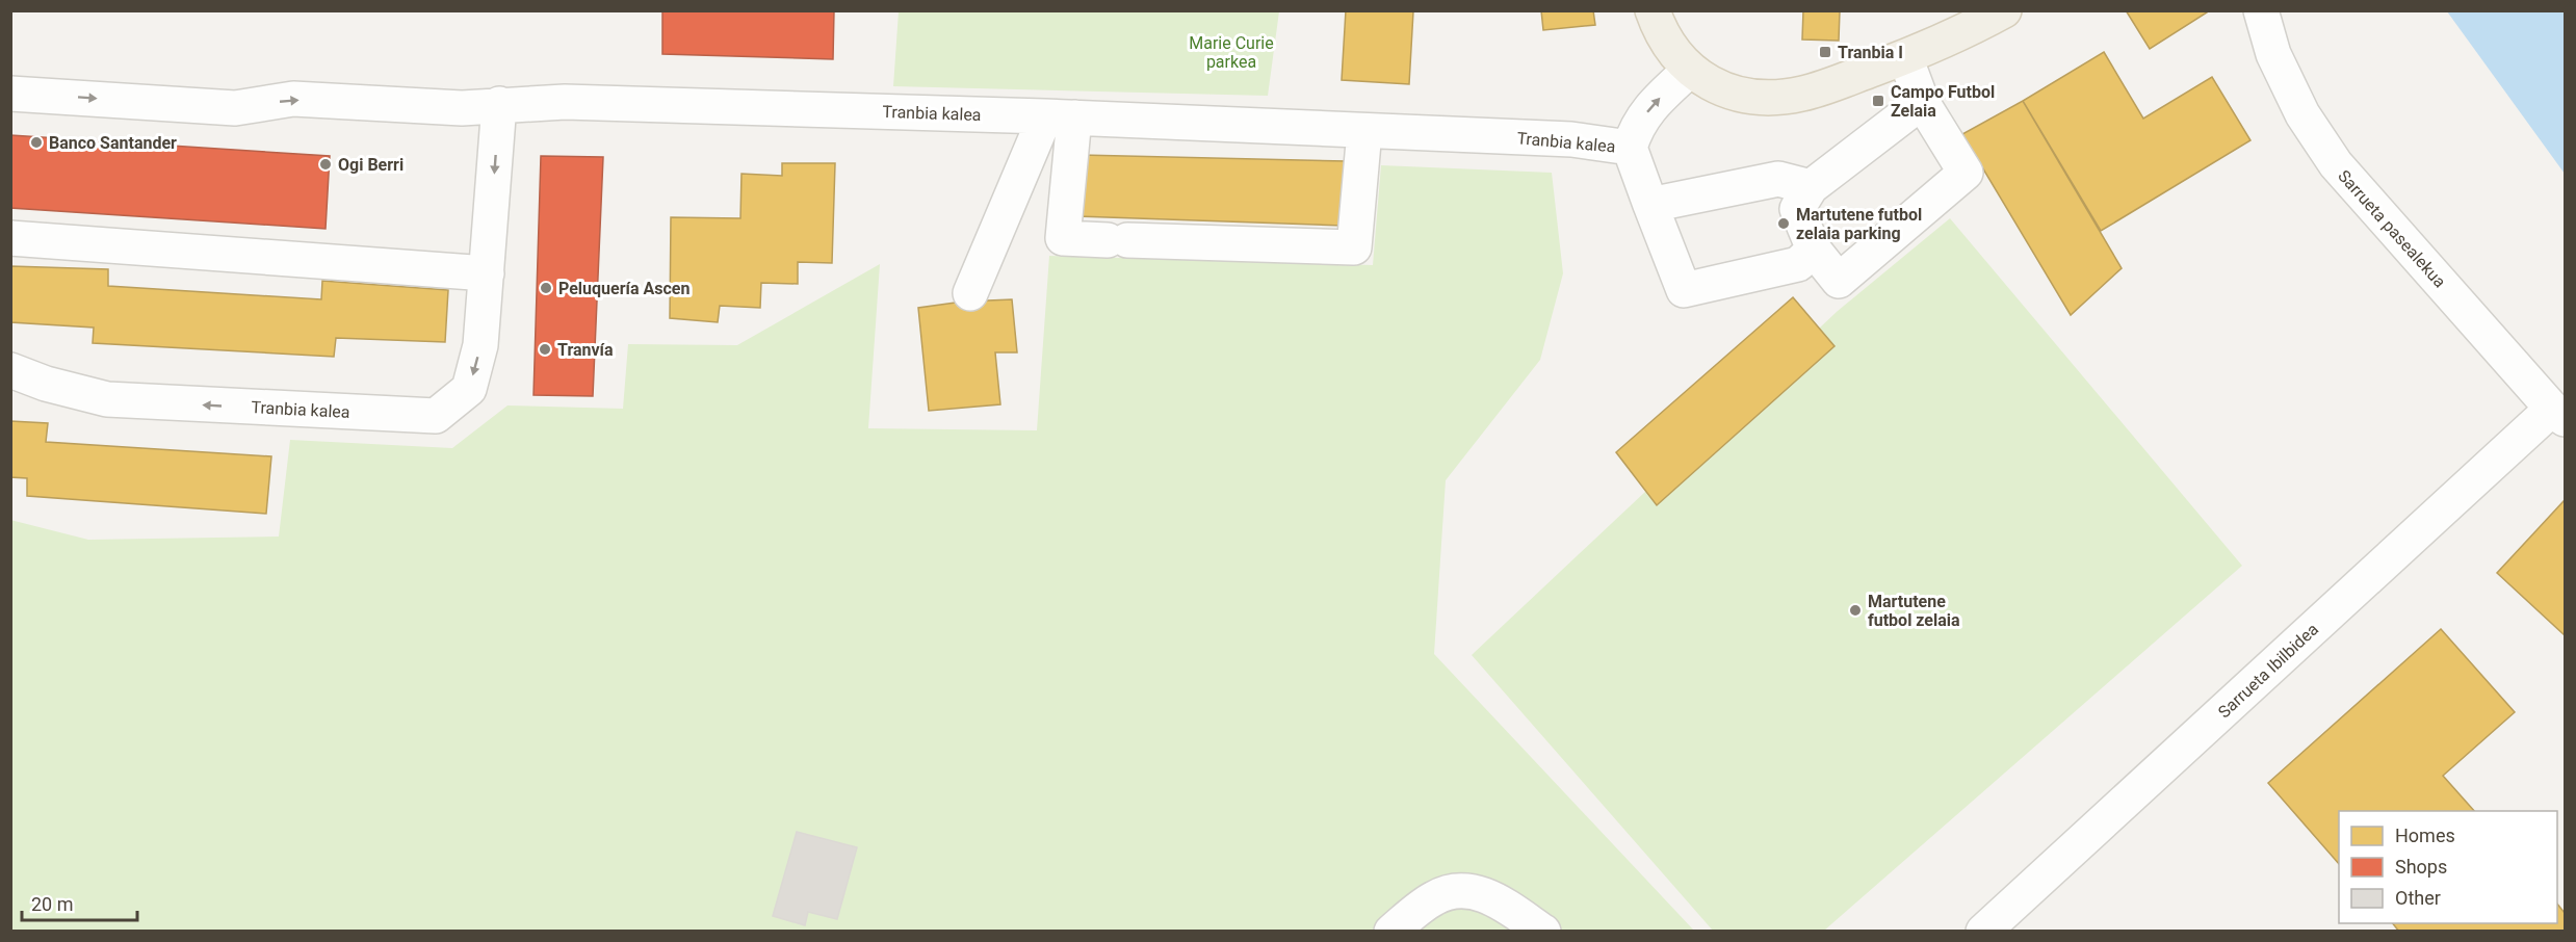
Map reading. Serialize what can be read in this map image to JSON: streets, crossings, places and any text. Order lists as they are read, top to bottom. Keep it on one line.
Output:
{"streets":{"street":["Tranbia kalea","Sarrueta pasealekua","Sarrueta Ibilbidea"]},"crossings":[["Sarrueta pasealekua","Sarrueta Ibilbidea"]],"parks":["Marie Curie parkea"],"places":{"transit":["Tranbia I","Campo Futbol Zelaia"],"other":["Banco Santander","Ogi Berri","Martutene futbol zelaia parking","Peluquería Ascen","Tranvía","Martutene futbol zelaia"]},"legend":["Homes","Shops","Other"],"scale_bar":"20 m"}
